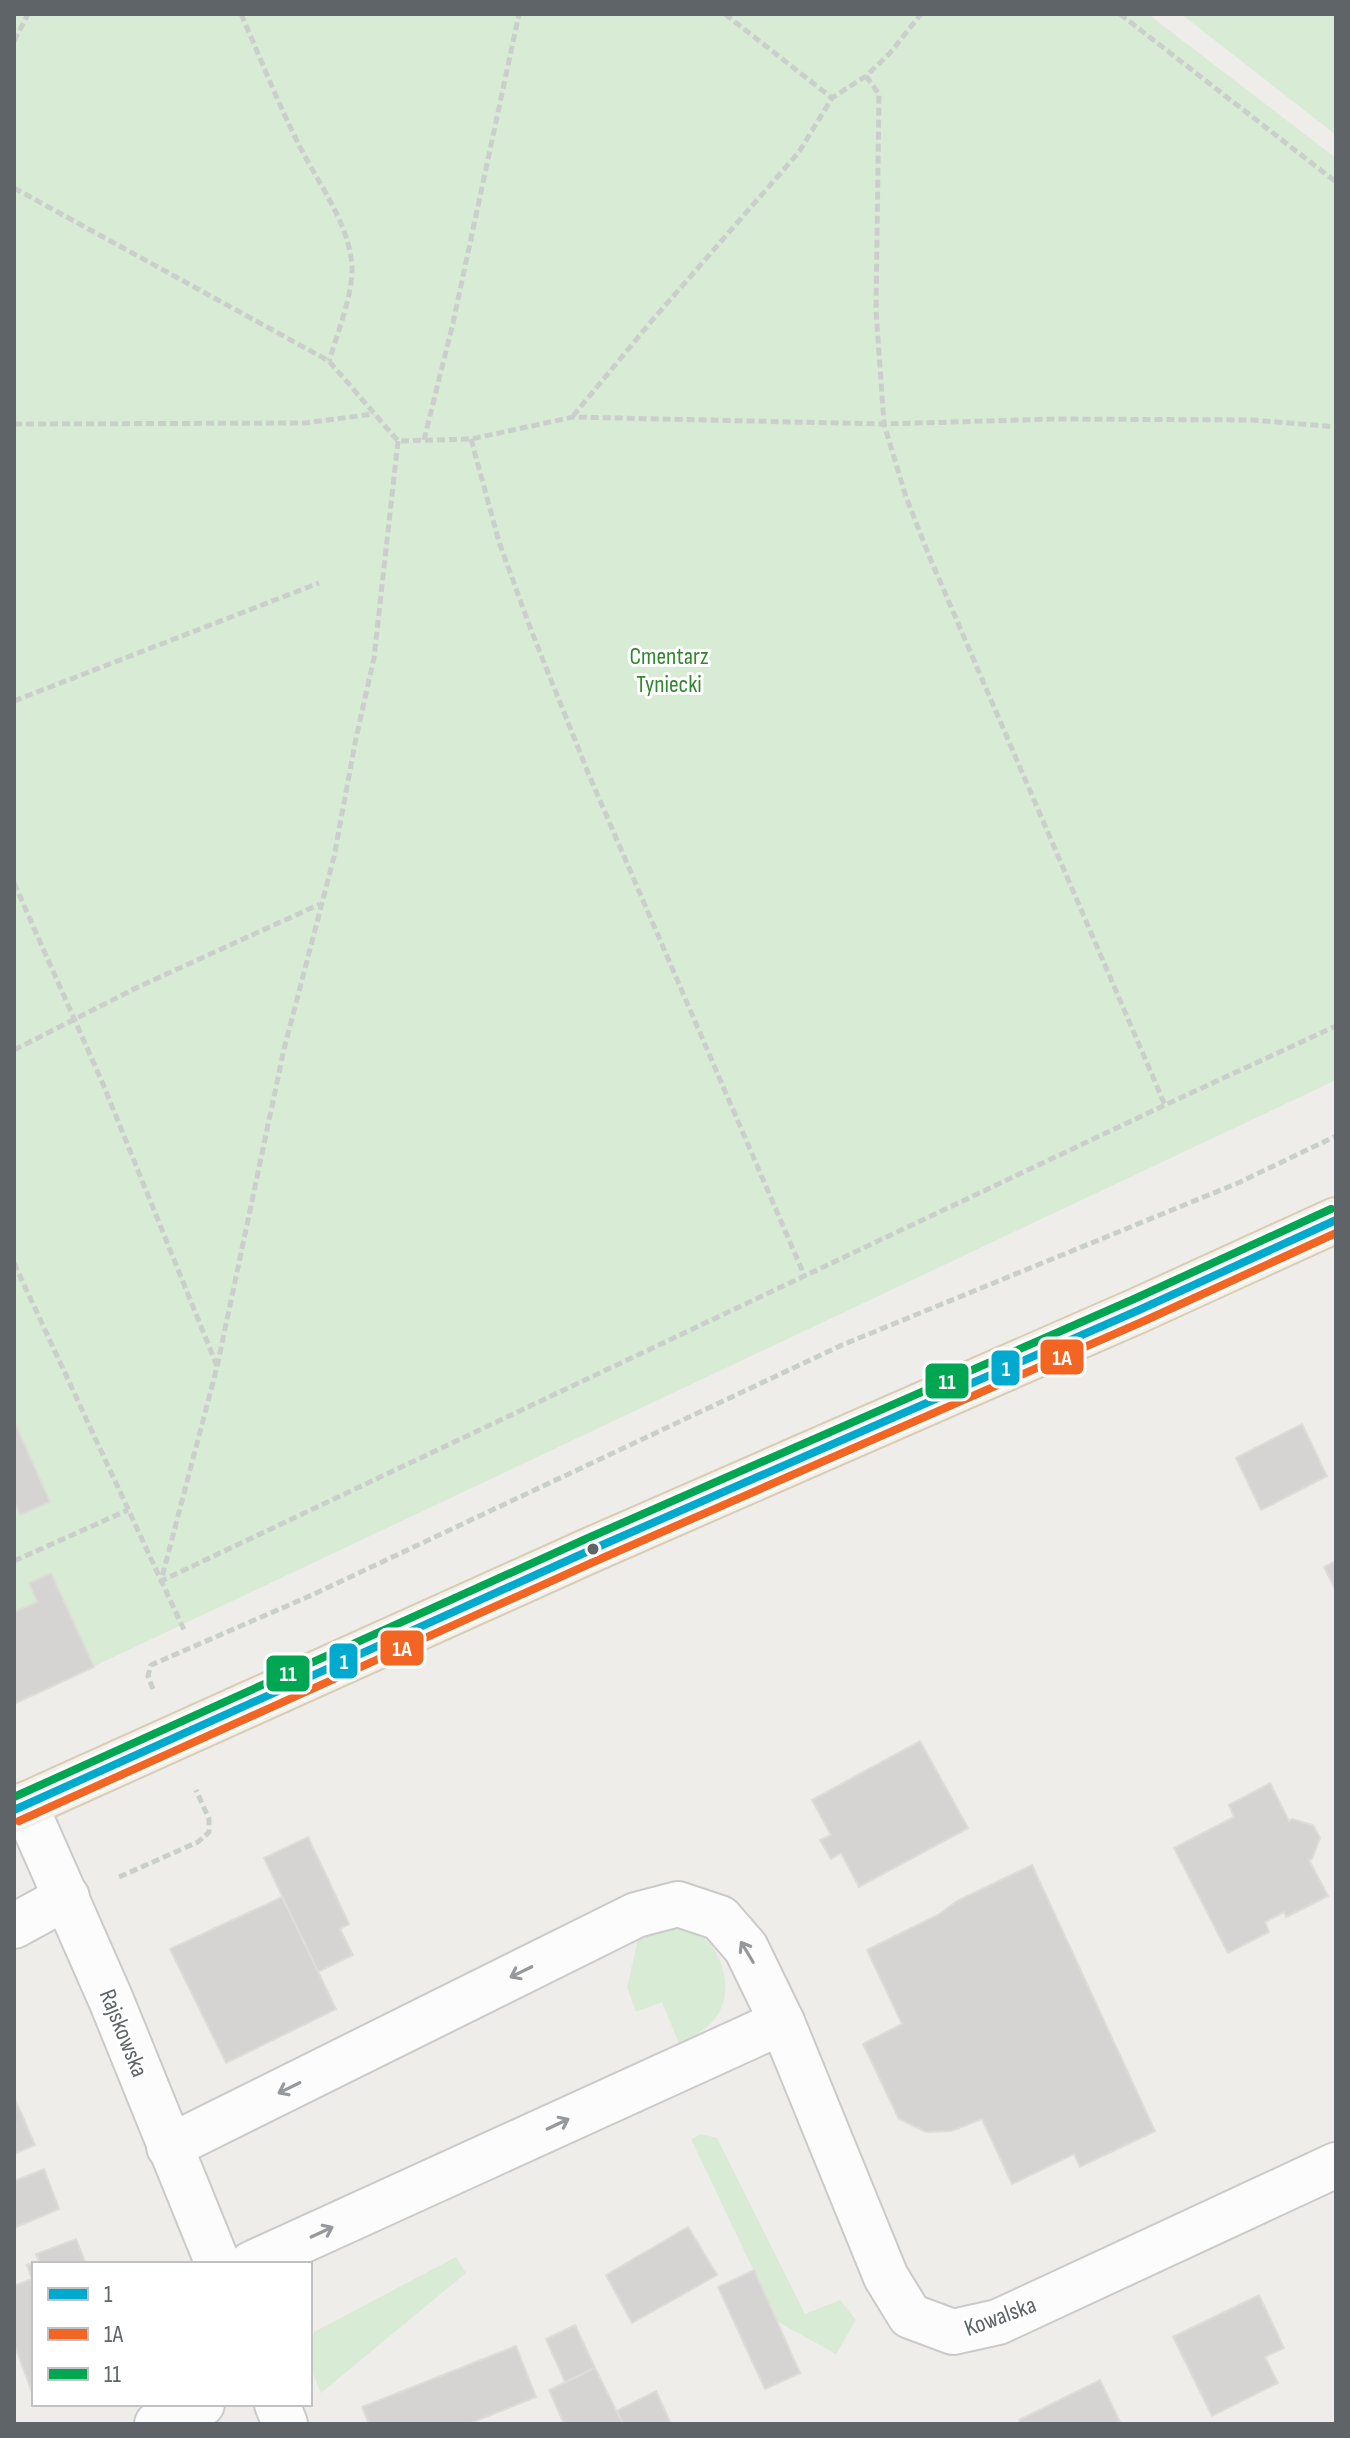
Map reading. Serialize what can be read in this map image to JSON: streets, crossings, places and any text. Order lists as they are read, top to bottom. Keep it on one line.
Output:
{"streets":{"street":["Rajskowska","Kowalska"]},"crossings":[["Rajskowska","Kowalska"]],"parks":["Cmentarz Tyniecki"],"lines":["transit line 11","transit line 1","transit line 1A"],"legend":["1","1A","11"]}
